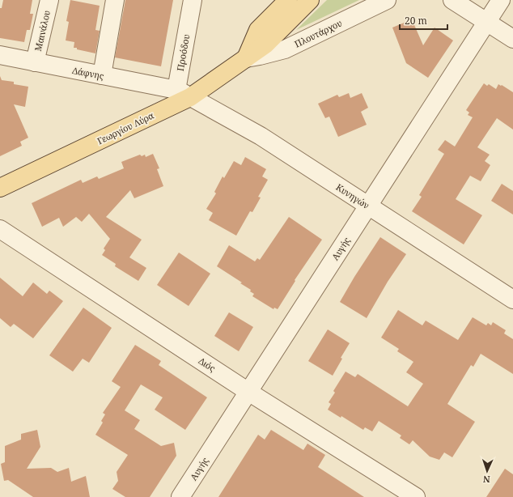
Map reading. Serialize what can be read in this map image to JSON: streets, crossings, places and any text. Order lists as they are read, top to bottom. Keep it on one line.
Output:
{"streets":{"main road":["Γεωργίου Λύρα"],"street":["Μαινάλου","Πλουτάρχου","Προόδου","Δάφνης","Κυνηγών","Αυγής","Διός"]},"crossings":[["Μαινάλου","Δάφνης"],["Πλουτάρχου","Γεωργίου Λύρα"],["Προόδου","Δάφνης"],["Προόδου","Γεωργίου Λύρα"],["Προόδου","Κυνηγών"],["Δάφνης","Γεωργίου Λύρα"],["Δάφνης","Κυνηγών"],["Γεωργίου Λύρα","Κυνηγών"],["Κυνηγών","Αυγής"],["Αυγής","Διός"]],"scale_bar":"20 m","north":"bottom"}
